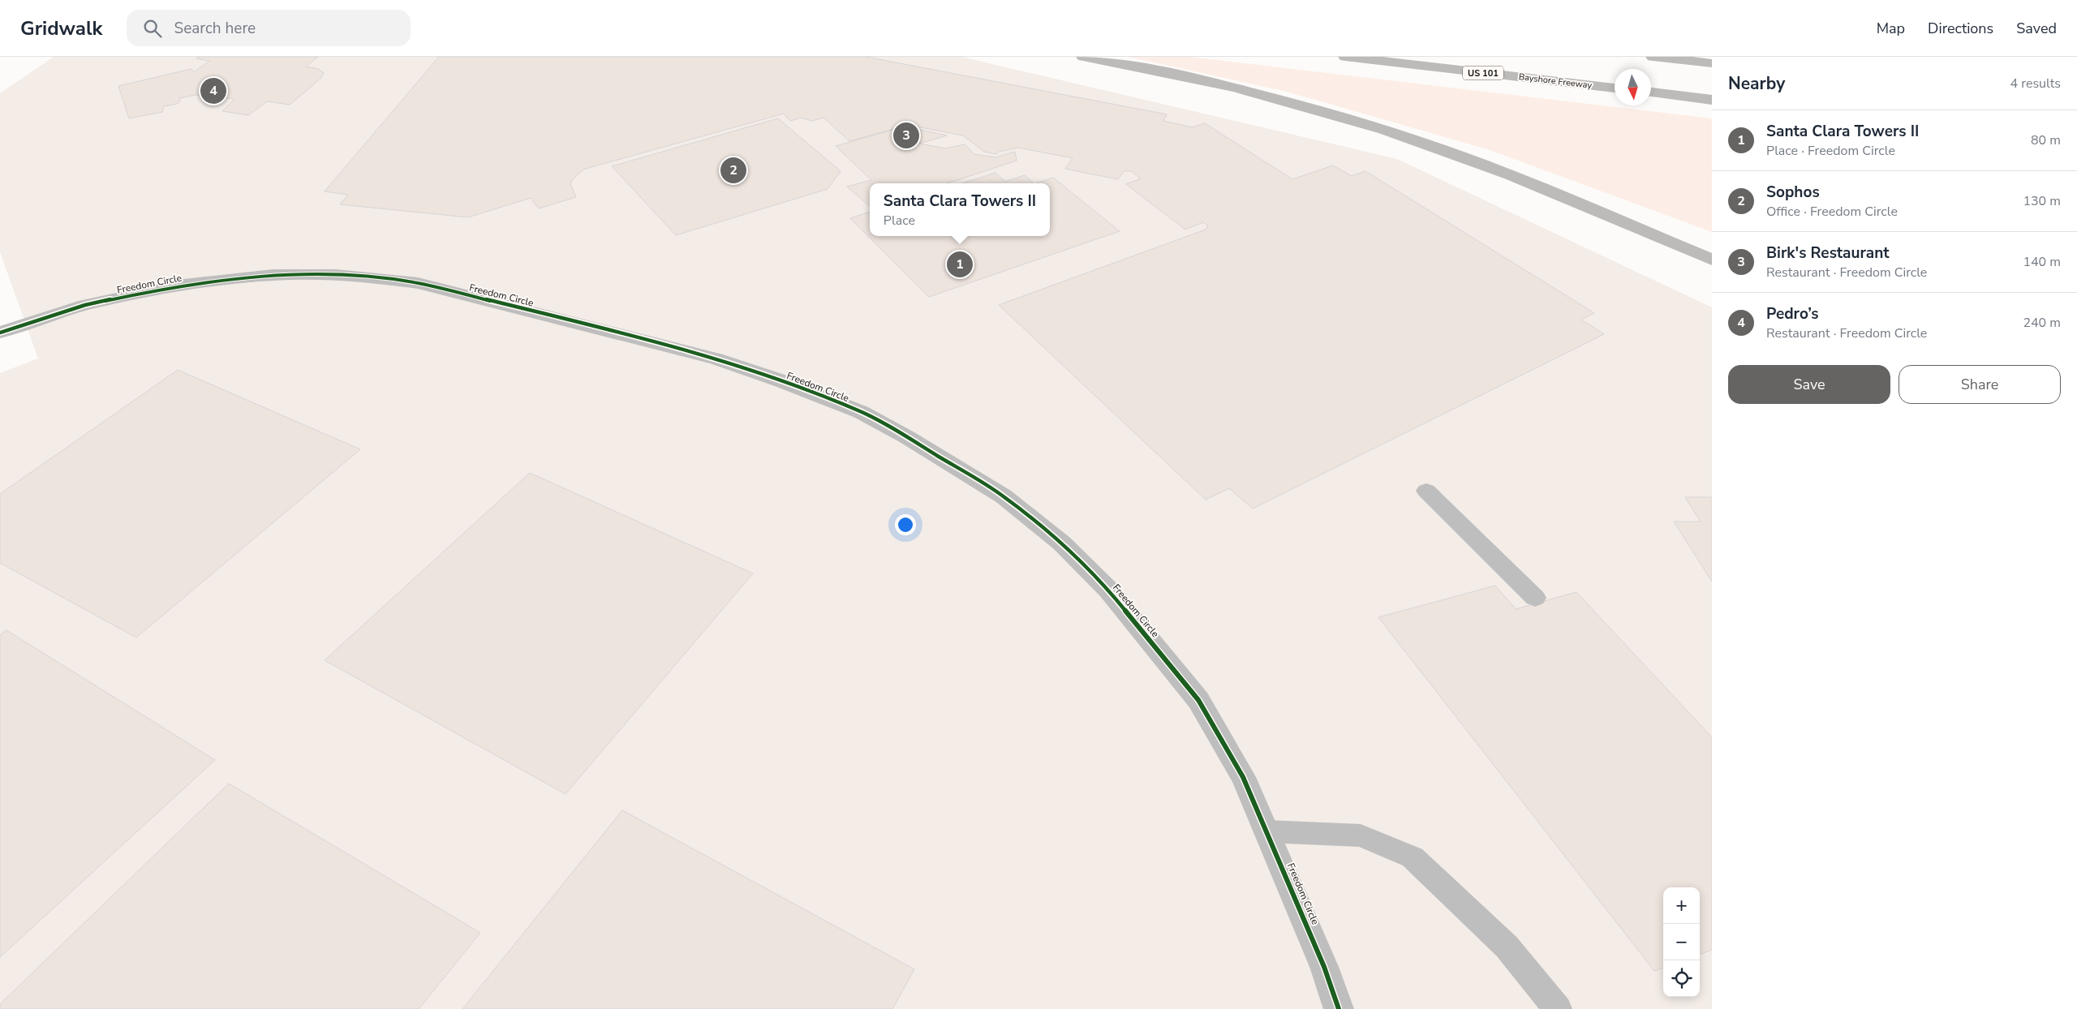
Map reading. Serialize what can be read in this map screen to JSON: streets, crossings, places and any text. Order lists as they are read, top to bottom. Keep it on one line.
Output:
{"streets":{"highway":["US 101","Bayshore Freeway"],"street":["Freedom Circle"]},"north":"bottom","page":{"header":"Gridwalk","search":"Search here","nav":["Map","Directions","Saved"],"heading":["Nearby","4 results"],"pins":["4","3","2","1"],"list":[{"mark":"1","name":"Santa Clara Towers II","note":"Place · Freedom Circle","value":"80 m"},{"mark":"2","name":"Sophos","note":"Office · Freedom Circle","value":"130 m"},{"mark":"3","name":"Birk's Restaurant","note":"Restaurant · Freedom Circle","value":"140 m"},{"mark":"4","name":"Pedro’s","note":"Restaurant · Freedom Circle","value":"240 m"}],"popup":["Santa Clara Towers II","Place"],"buttons":["Save","Share"],"map_buttons":["+","−"]}}
